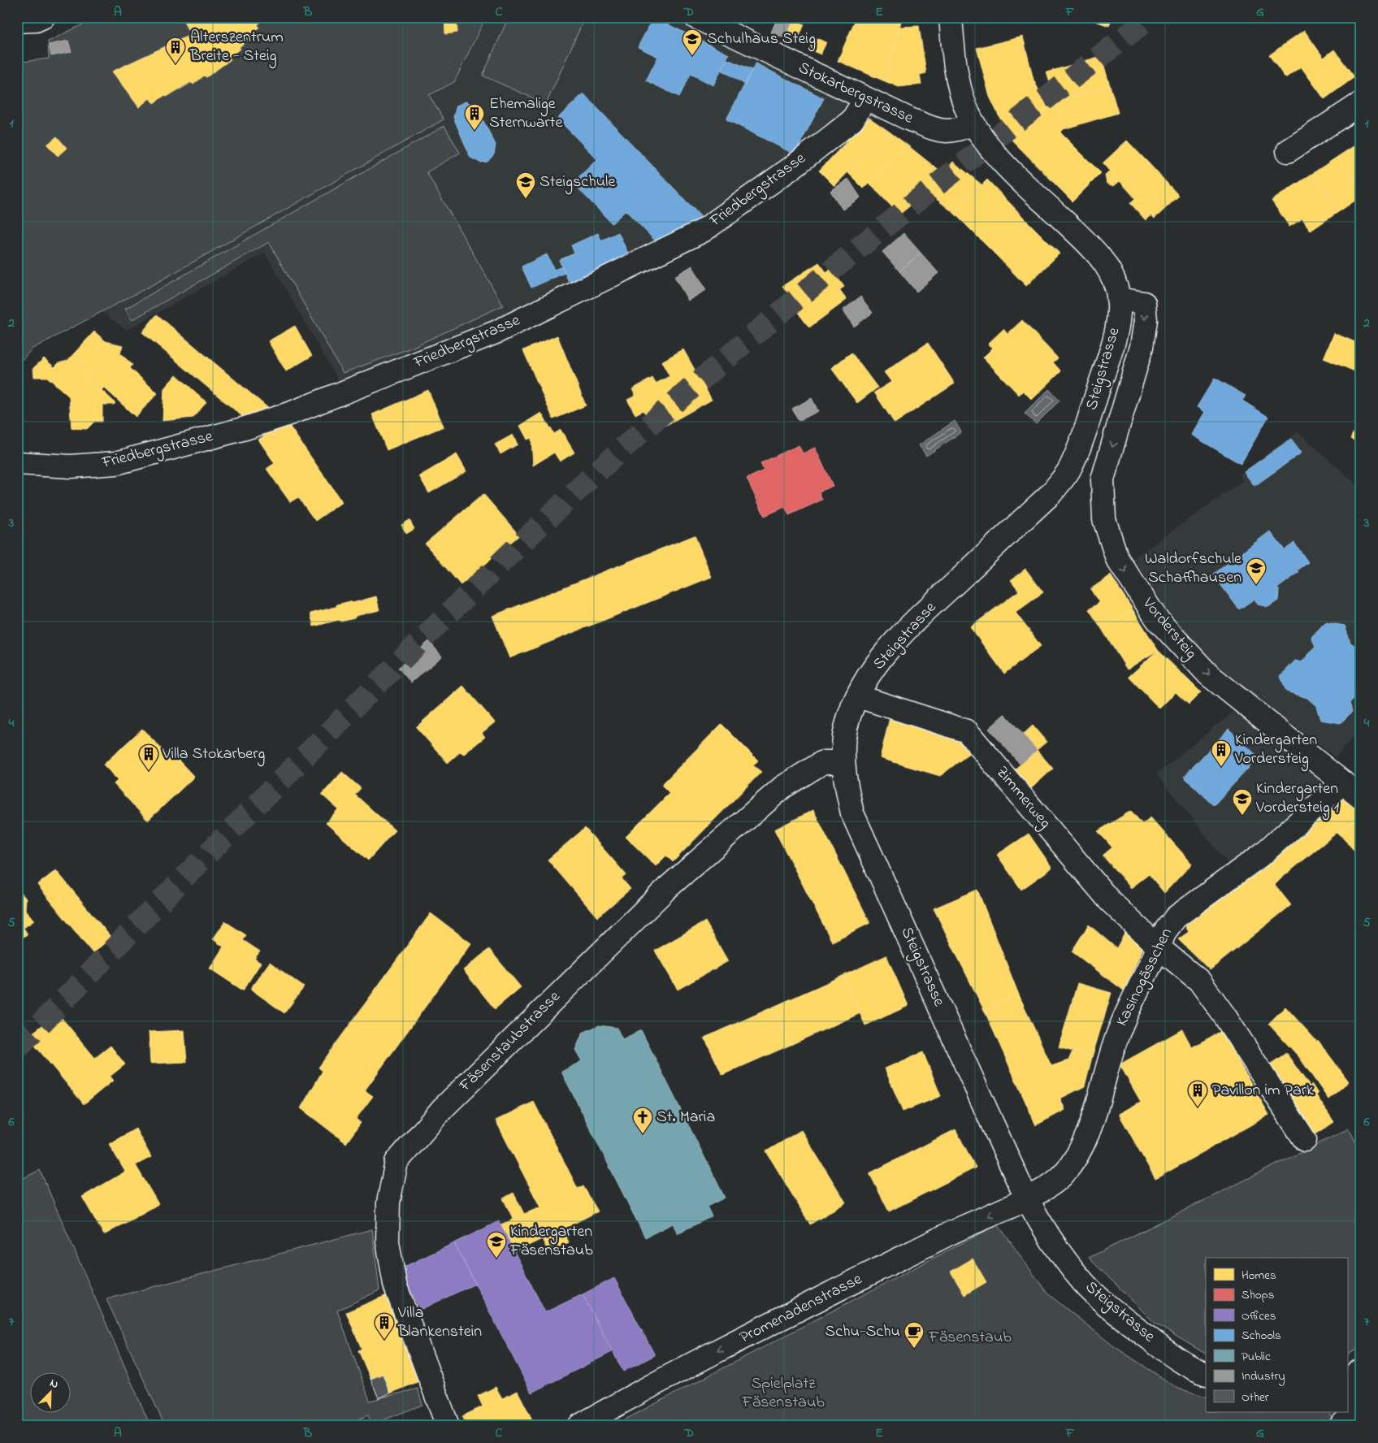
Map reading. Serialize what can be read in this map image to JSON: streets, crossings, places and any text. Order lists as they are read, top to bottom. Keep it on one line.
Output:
{"streets":{"street":["Stokarbergstrasse","Friedbergstrasse","Steigstrasse","Vordersteig","Zimmerweg","Kasinogässchen","Fäsenstaubstrasse","Promenadenstrasse"]},"crossings":[["Stokarbergstrasse","Friedbergstrasse"],["Stokarbergstrasse","Steigstrasse"],["Steigstrasse","Vordersteig"],["Steigstrasse","Zimmerweg"],["Steigstrasse","Kasinogässchen"],["Steigstrasse","Fäsenstaubstrasse"],["Steigstrasse","Promenadenstrasse"],["Vordersteig","Kasinogässchen"],["Zimmerweg","Kasinogässchen"],["Kasinogässchen","Promenadenstrasse"]],"one_way":["Vordersteig","Promenadenstrasse"],"parks":["Fäsenstaub","Spielplatz Fäsenstaub"],"places":{"school or university":["Schulhaus Steig","Steigschule","Waldorfschule Schaffhausen","Kindergarten Vordersteig 1","Kindergarten Fäsenstaub"],"building":["Alterszentrum Breite - Steig","Ehemalige Sternwarte","Kindergarten Vordersteig","Villa Stokarberg","Pavillon im Park","Villa Blankenstein"],"church":["St. Maria"],"cafe":["Schu-Schu"]},"legend":["Homes","Shops","Offices","Schools","Public","Industry","Other"],"north":"top right","grid":{"columns":["A","B","C","D","E","F","G"],"rows":["1","2","3","4","5","6","7"]}}
